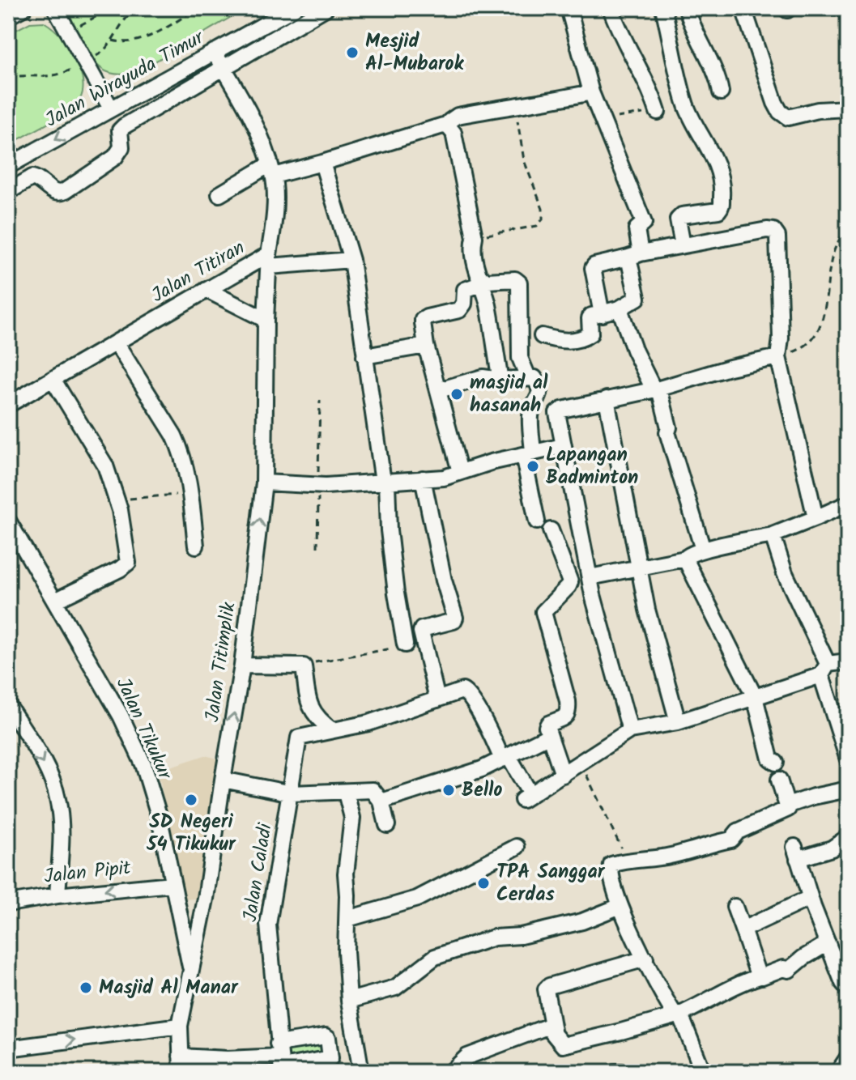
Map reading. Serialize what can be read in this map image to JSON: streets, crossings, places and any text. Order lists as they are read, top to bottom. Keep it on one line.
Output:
{"streets":{"street":["Jalan Wirayuda Timur","Jalan Titiran","Jalan Titimplik","Jalan Tikukur","Jalan Pipit","Jalan Caladi"]},"crossings":[["Jalan Wirayuda Timur","Jalan Titiran"],["Jalan Titiran","Jalan Titimplik"],["Jalan Titimplik","Jalan Tikukur"],["Jalan Tikukur","Jalan Pipit"]],"one_way":["Jalan Wirayuda Timur","Jalan Pipit"],"places":["Mesjid Al-Mubarok","masjid al hasanah","Lapangan Badminton","Bello","SD Negeri 54 Tikukur","TPA Sanggar Cerdas","Masjid Al Manar"]}
